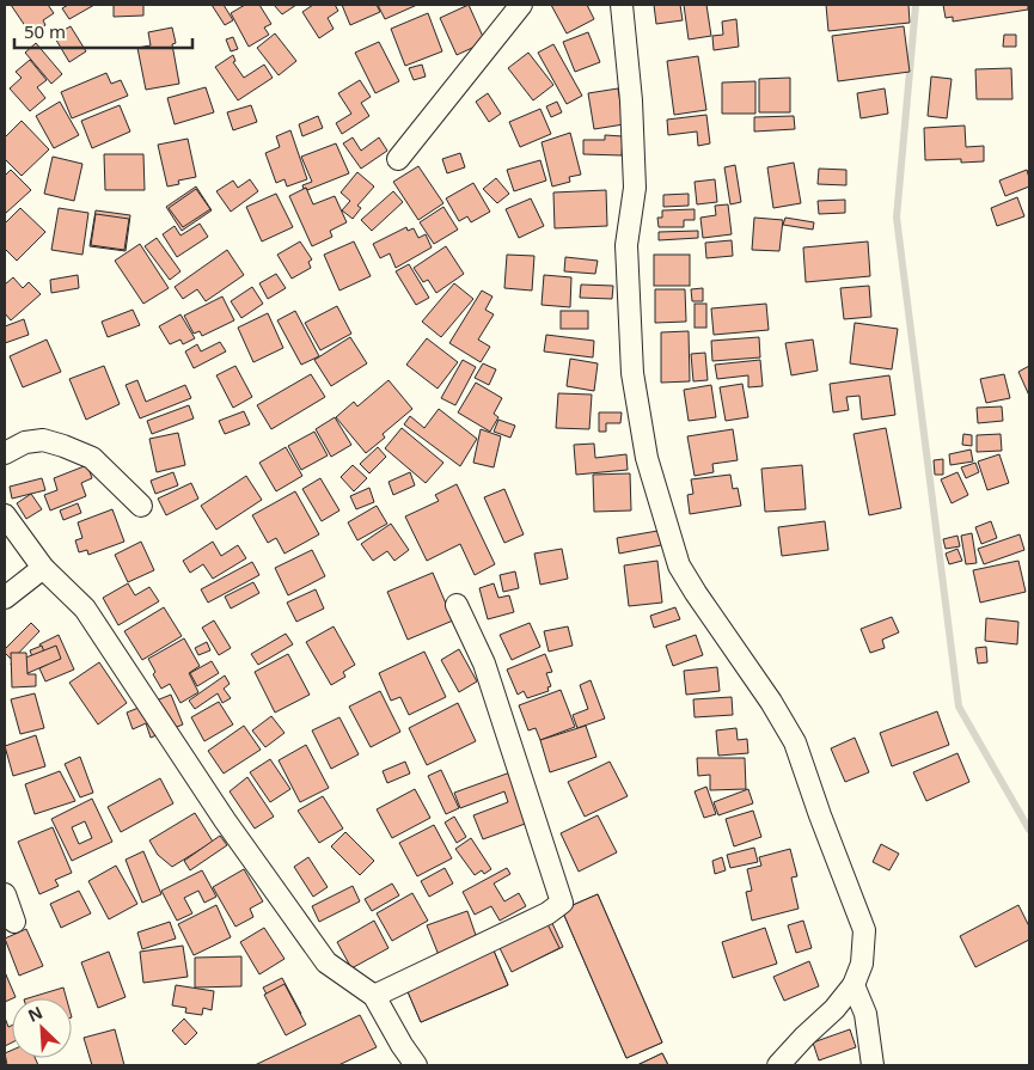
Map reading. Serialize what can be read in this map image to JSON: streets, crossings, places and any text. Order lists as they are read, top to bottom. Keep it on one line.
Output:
{"scale_bar":"50 m","north":"top left"}
